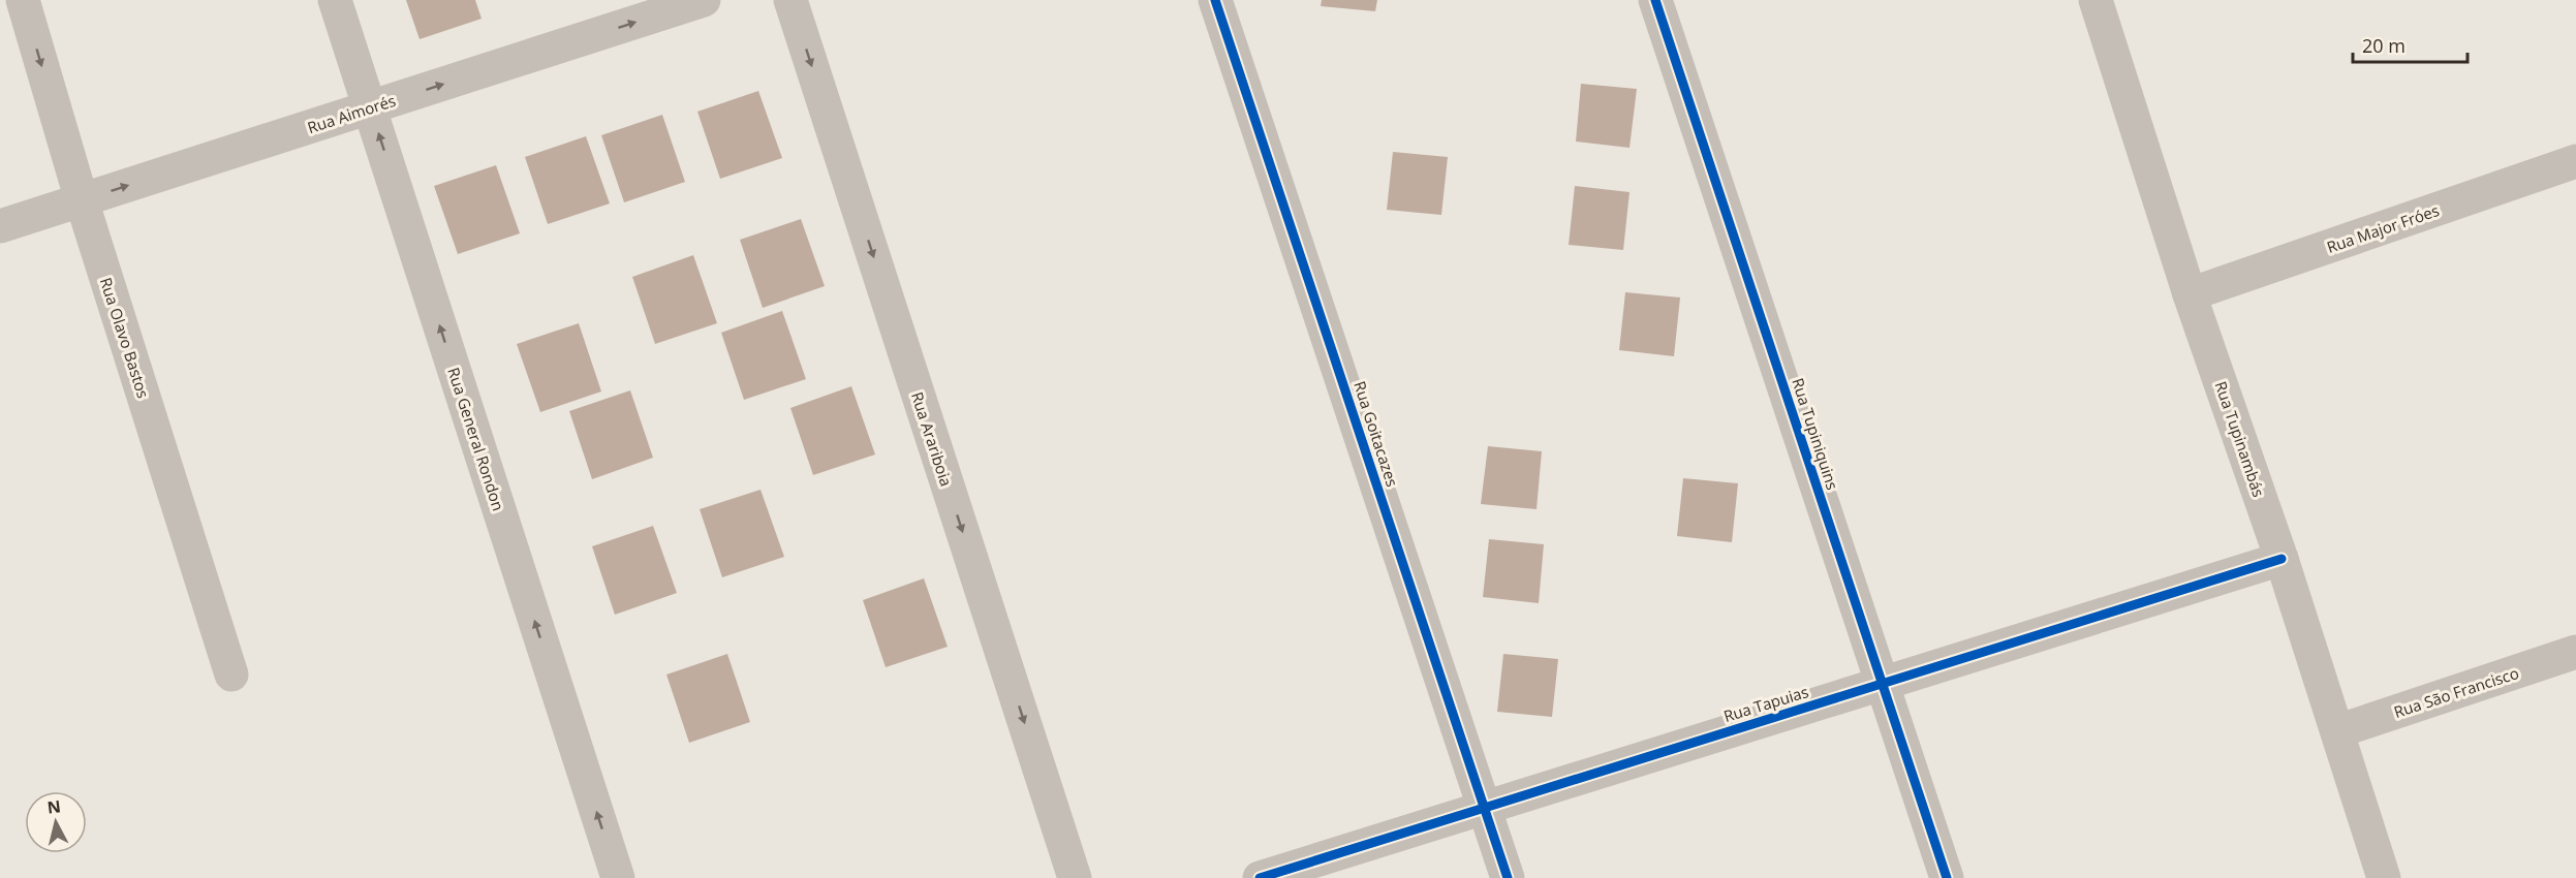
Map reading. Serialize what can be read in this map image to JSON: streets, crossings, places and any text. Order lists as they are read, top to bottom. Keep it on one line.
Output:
{"streets":{"street":["Rua Aimorés","Rua Major Fróes","Rua Olavo Bastos","Rua Goitacazes","Rua Tupiniquins","Rua General Rondon","Rua Arariboia","Rua Tupinambás","Rua São Francisco","Rua Tapuias"]},"crossings":[["Rua Aimorés","Rua Olavo Bastos"],["Rua Aimorés","Rua General Rondon"],["Rua Major Fróes","Rua Tupinambás"],["Rua Goitacazes","Rua Tapuias"],["Rua Tupiniquins","Rua Tapuias"],["Rua Tupinambás","Rua São Francisco"],["Rua Tupinambás","Rua Tapuias"]],"one_way":["Rua Aimorés","Rua General Rondon","Rua Arariboia"],"scale_bar":"20 m","north":"top"}
